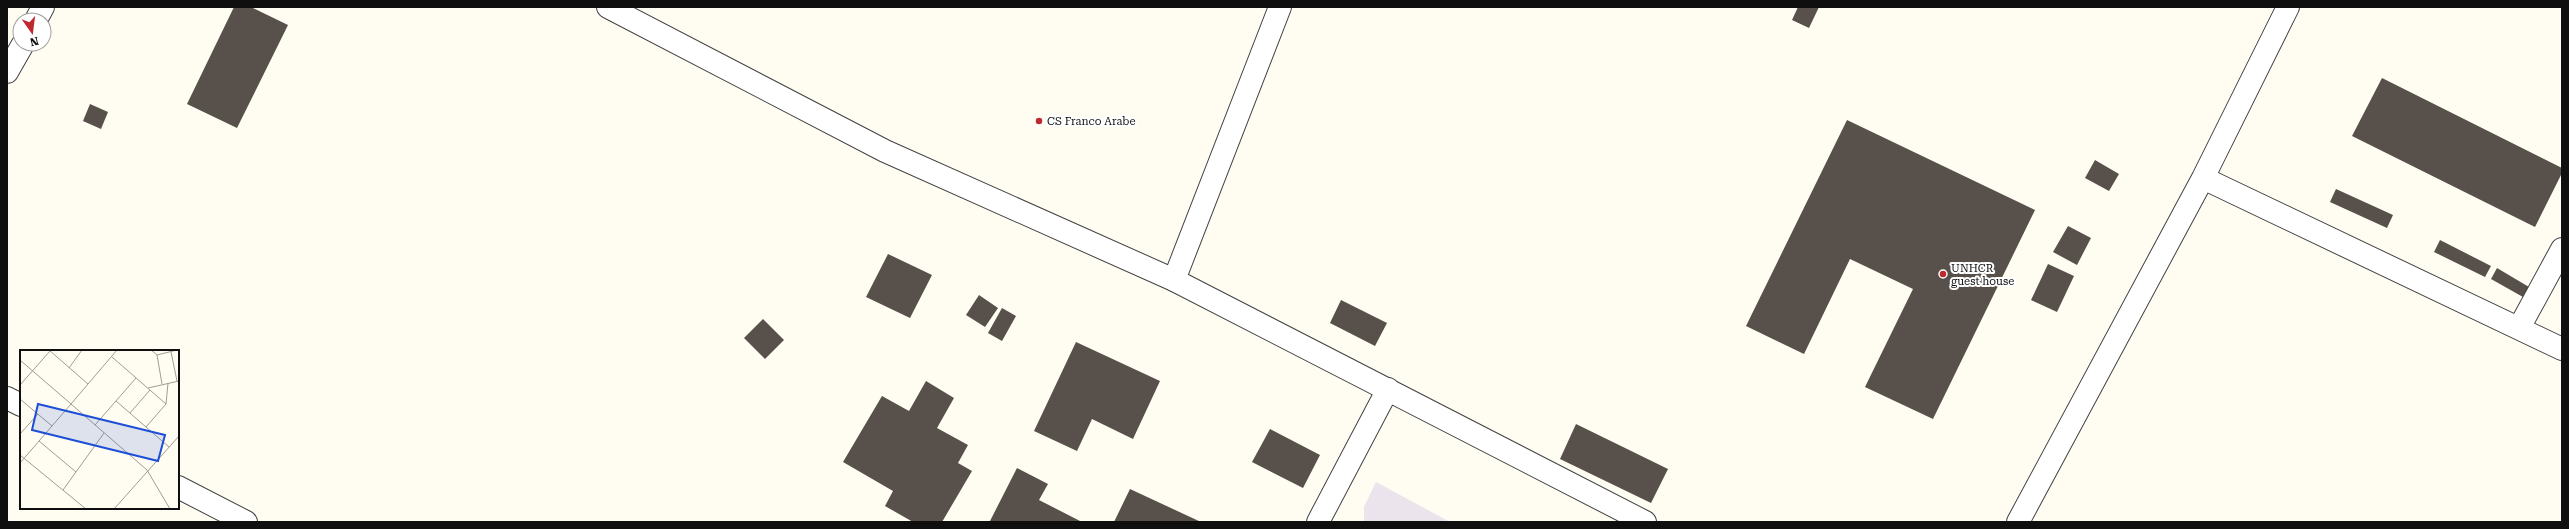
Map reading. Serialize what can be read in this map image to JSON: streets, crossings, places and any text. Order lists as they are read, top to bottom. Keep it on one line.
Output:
{"places":["CS Franco Arabe","UNHCR guest house"],"north":"bottom"}
